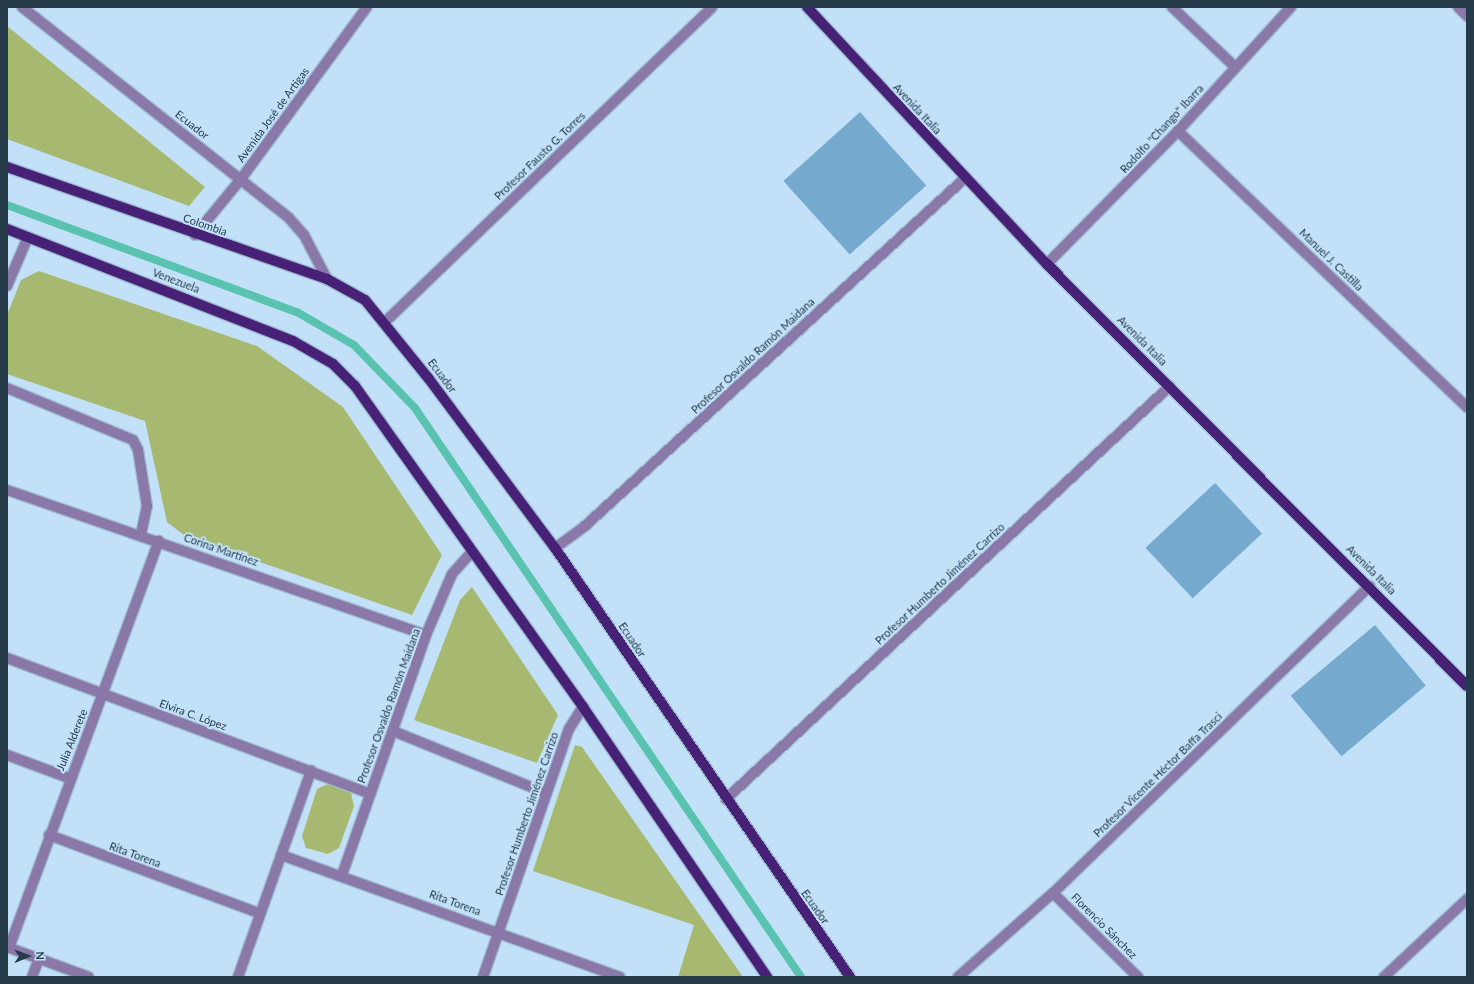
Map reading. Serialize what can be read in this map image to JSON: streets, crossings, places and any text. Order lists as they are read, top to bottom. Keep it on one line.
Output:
{"streets":{"main road":["Avenida Italia","Ecuador","Colombia","Venezuela"],"street":["Avenida José de Artigas","Rodolfo \"Chango\" Ibarra","Profesor Fausto G. Torres","Manuel J. Castilla","Profesor Osvaldo Ramón Maidana","Corina Martínez","Profesor Humberto Jiménez Carrizo","Elvira C. López","Julia Alderete","Profesor Vicente Héctor Baffa Trasci","Rita Torena","Florencio Sánchez"]},"crossings":[["Avenida Italia","Rodolfo \"Chango\" Ibarra"],["Avenida Italia","Profesor Osvaldo Ramón Maidana"],["Avenida Italia","Profesor Humberto Jiménez Carrizo"],["Avenida Italia","Profesor Vicente Héctor Baffa Trasci"],["Avenida José de Artigas","Ecuador"],["Avenida José de Artigas","Colombia"],["Ecuador","Profesor Fausto G. Torres"],["Ecuador","Colombia"],["Ecuador","Profesor Osvaldo Ramón Maidana"],["Ecuador","Profesor Humberto Jiménez Carrizo"],["Rodolfo \"Chango\" Ibarra","Manuel J. Castilla"],["Profesor Fausto G. Torres","Colombia"],["Venezuela","Profesor Osvaldo Ramón Maidana"],["Profesor Osvaldo Ramón Maidana","Corina Martínez"],["Profesor Osvaldo Ramón Maidana","Elvira C. López"],["Profesor Osvaldo Ramón Maidana","Rita Torena"],["Corina Martínez","Julia Alderete"],["Profesor Humberto Jiménez Carrizo","Rita Torena"],["Elvira C. López","Julia Alderete"],["Julia Alderete","Rita Torena"],["Profesor Vicente Héctor Baffa Trasci","Florencio Sánchez"]],"north":"right"}
